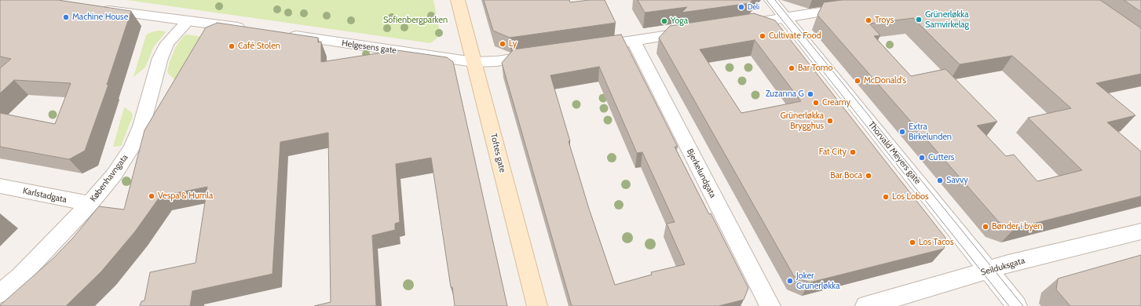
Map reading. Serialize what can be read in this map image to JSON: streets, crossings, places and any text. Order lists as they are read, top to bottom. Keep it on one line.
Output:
{"streets":{"main road":["Toftes gate"],"street":["Helgesens gate","Thorvald Meyers gate","Bjerkelundgata","Københavngata","Karlstadgata","Seilduksgata"]},"crossings":[["Helgesens gate","Toftes gate"],["Thorvald Meyers gate","Seilduksgata"],["Københavngata","Karlstadgata"]],"parks":["Sofienbergparken"],"places":["Deli","Machine House","Grünerløkka Samvirkelag","Troys","Yoga","Cultivate Food","Ly","Café Stolen","Bar Tomo","McDonald's","Zuzanna G","Creamy","Grünerløkka Brygghus","Extra Birkelunden","Fat City","Cutters","Bar Boca","Savvy","Vespa & Humla","Los Lobos","Bønder i byen","Los Tacos","Joker Grunerløkka"]}
